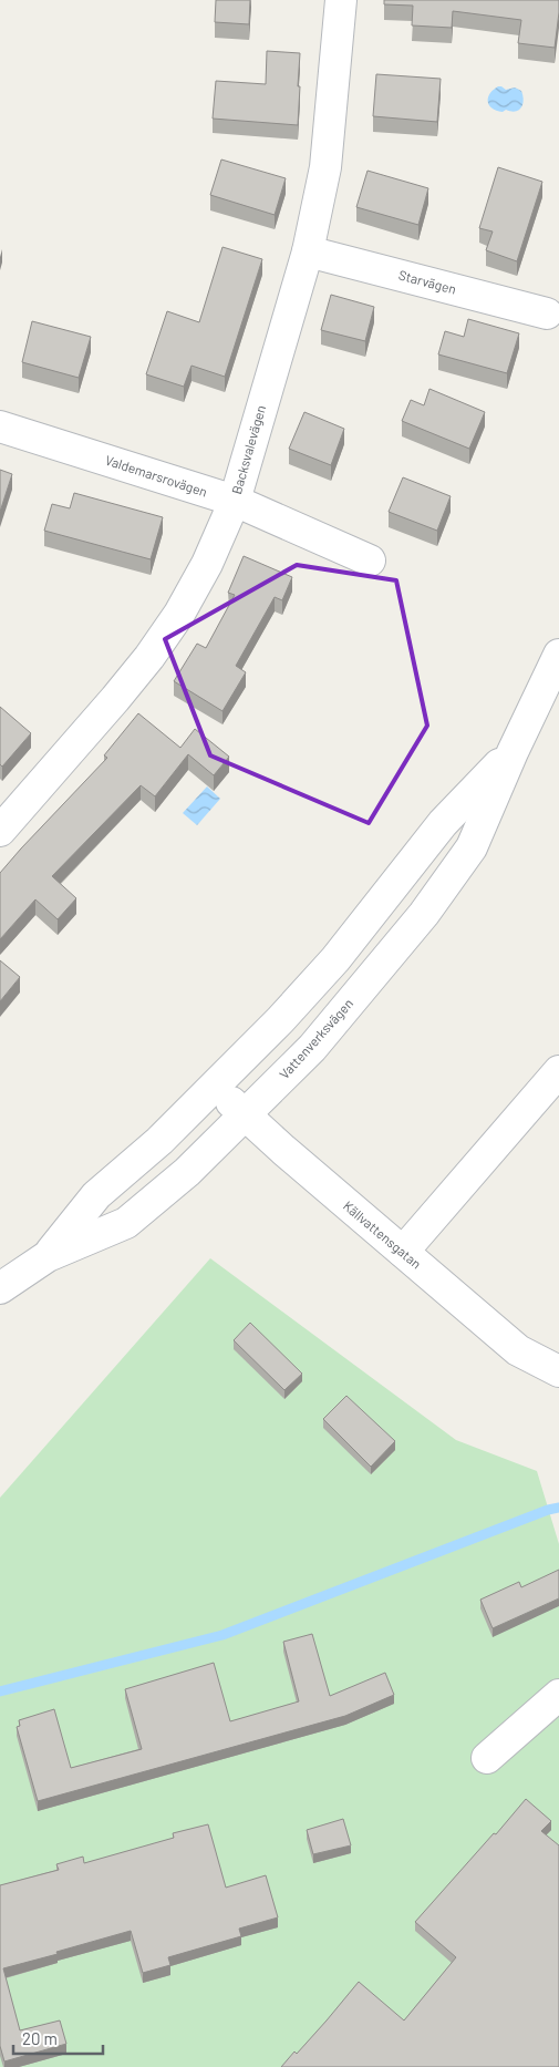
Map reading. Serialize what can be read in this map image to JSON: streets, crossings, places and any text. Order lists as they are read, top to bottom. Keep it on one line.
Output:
{"streets":{"street":["Starvägen","Backsvalevägen","Valdemarsrovägen","Vattenverksvägen","Källvattensgatan"]},"crossings":[["Starvägen","Backsvalevägen"],["Backsvalevägen","Valdemarsrovägen"],["Vattenverksvägen","Källvattensgatan"]],"scale_bar":"20 m"}
